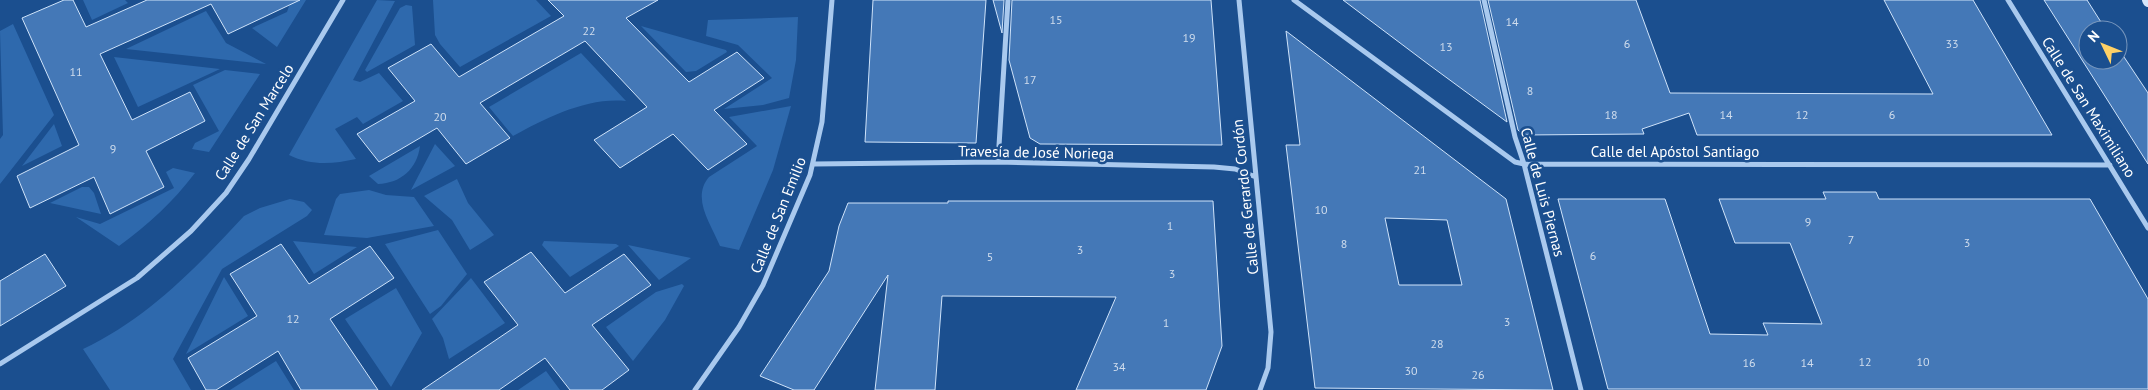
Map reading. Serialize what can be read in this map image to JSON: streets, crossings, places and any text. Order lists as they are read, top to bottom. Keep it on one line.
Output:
{"streets":{"street":["Calle de San Maximiliano","Calle de San Marcelo","Calle del Apóstol Santiago","Travesía de José Noriega","Calle de Luis Piernas","Calle de Gerardo Cordón","Calle de San Emilio"]},"crossings":[["Calle de San Maximiliano","Calle del Apóstol Santiago"],["Calle del Apóstol Santiago","Calle de Luis Piernas"],["Travesía de José Noriega","Calle de Gerardo Cordón"],["Travesía de José Noriega","Calle de San Emilio"]],"house_numbers":["15","14","22","19","6","33","13","11","17","8","18","14","12","6","20","9","21","10","9","1","7","3","8","3","6","5","3","12","3","1","28","12","10","16","14","34","30","26"],"north":"top left"}
